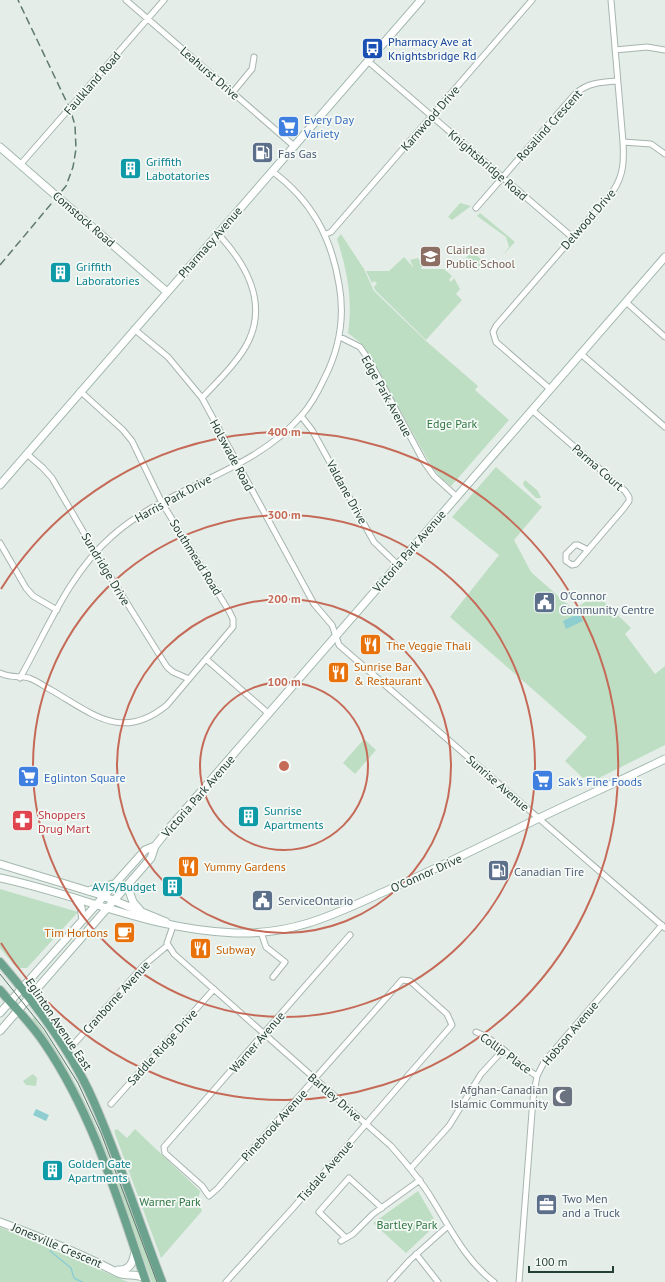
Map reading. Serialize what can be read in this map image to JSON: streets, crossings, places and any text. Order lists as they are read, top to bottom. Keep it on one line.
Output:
{"streets":{"main road":["Comstock Road","Pharmacy Avenue","Victoria Park Avenue","O'Connor Drive","Eglinton Avenue East","Jonesville Crescent"],"street":["Leahurst Drive","Faulkland Road","Karnwood Drive","Rosalind Crescent","Knightsbridge Road","Delwood Drive","Edge Park Avenue","Holswade Road","Parma Court","Valdane Drive","Harris Park Drive","Southmead Road","Sundridge Drive","Sunrise Avenue","Cranborne Avenue","Hobson Avenue","Warner Avenue","Saddle Ridge Drive","Collip Place","Bartley Drive","Pinebrook Avenue","Tisdale Avenue"]},"crossings":[["Leahurst Drive","Faulkland Road"],["Leahurst Drive","Pharmacy Avenue"],["Faulkland Road","Comstock Road"],["Karnwood Drive","Knightsbridge Road"],["Rosalind Crescent","Knightsbridge Road"],["Rosalind Crescent","Delwood Drive"],["Knightsbridge Road","Delwood Drive"],["Knightsbridge Road","Pharmacy Avenue"],["Comstock Road","Pharmacy Avenue"],["Delwood Drive","Victoria Park Avenue"],["Pharmacy Avenue","Holswade Road"],["Pharmacy Avenue","Southmead Road"],["Pharmacy Avenue","Sundridge Drive"],["Edge Park Avenue","Harris Park Drive"],["Edge Park Avenue","Victoria Park Avenue"],["Holswade Road","Harris Park Drive"],["Holswade Road","Victoria Park Avenue"],["Holswade Road","Sunrise Avenue"],["Parma Court","Victoria Park Avenue"],["Valdane Drive","Harris Park Drive"],["Valdane Drive","Victoria Park Avenue"],["Harris Park Drive","Southmead Road"],["Harris Park Drive","Sundridge Drive"],["Victoria Park Avenue","Sunrise Avenue"],["Victoria Park Avenue","O'Connor Drive"],["Victoria Park Avenue","Eglinton Avenue East"],["Southmead Road","Sundridge Drive"],["Sunrise Avenue","O'Connor Drive"],["Sunrise Avenue","Hobson Avenue"],["Cranborne Avenue","Eglinton Avenue East"],["Cranborne Avenue","Bartley Drive"],["Eglinton Avenue East","Jonesville Crescent"],["Hobson Avenue","Collip Place"],["Warner Avenue","Bartley Drive"],["Warner Avenue","Pinebrook Avenue"],["Saddle Ridge Drive","Bartley Drive"],["Bartley Drive","Pinebrook Avenue"],["Bartley Drive","Tisdale Avenue"],["Pinebrook Avenue","Tisdale Avenue"]],"parks":["Edge Park","Warner Park","Bartley Park"],"places":{"bus stop":["Pharmacy Ave at Knightsbridge Rd"],"supermarket":["Every Day Variety","Eglinton Square","Sak's Fine Foods"],"fuel station":["Fas Gas","Canadian Tire"],"building":["Griffith Labotatories","Griffith Laboratories","Sunrise Apartments","AVIS/Budget","Golden Gate Apartments"],"school or university":["Clairlea Public School"],"public building":["O'Connor Community Centre","ServiceOntario"],"restaurant":["The Veggie Thali","Sunrise Bar & Restaurant","Yummy Gardens","Subway"],"pharmacy":["Shoppers Drug Mart"],"cafe":["Tim Hortons"],"mosque":["Afghan-Canadian Islamic Community"],"office":["Two Men and a Truck"]},"scale_bar":"100 m","rings":["400 m","300 m","200 m","100 m"]}
